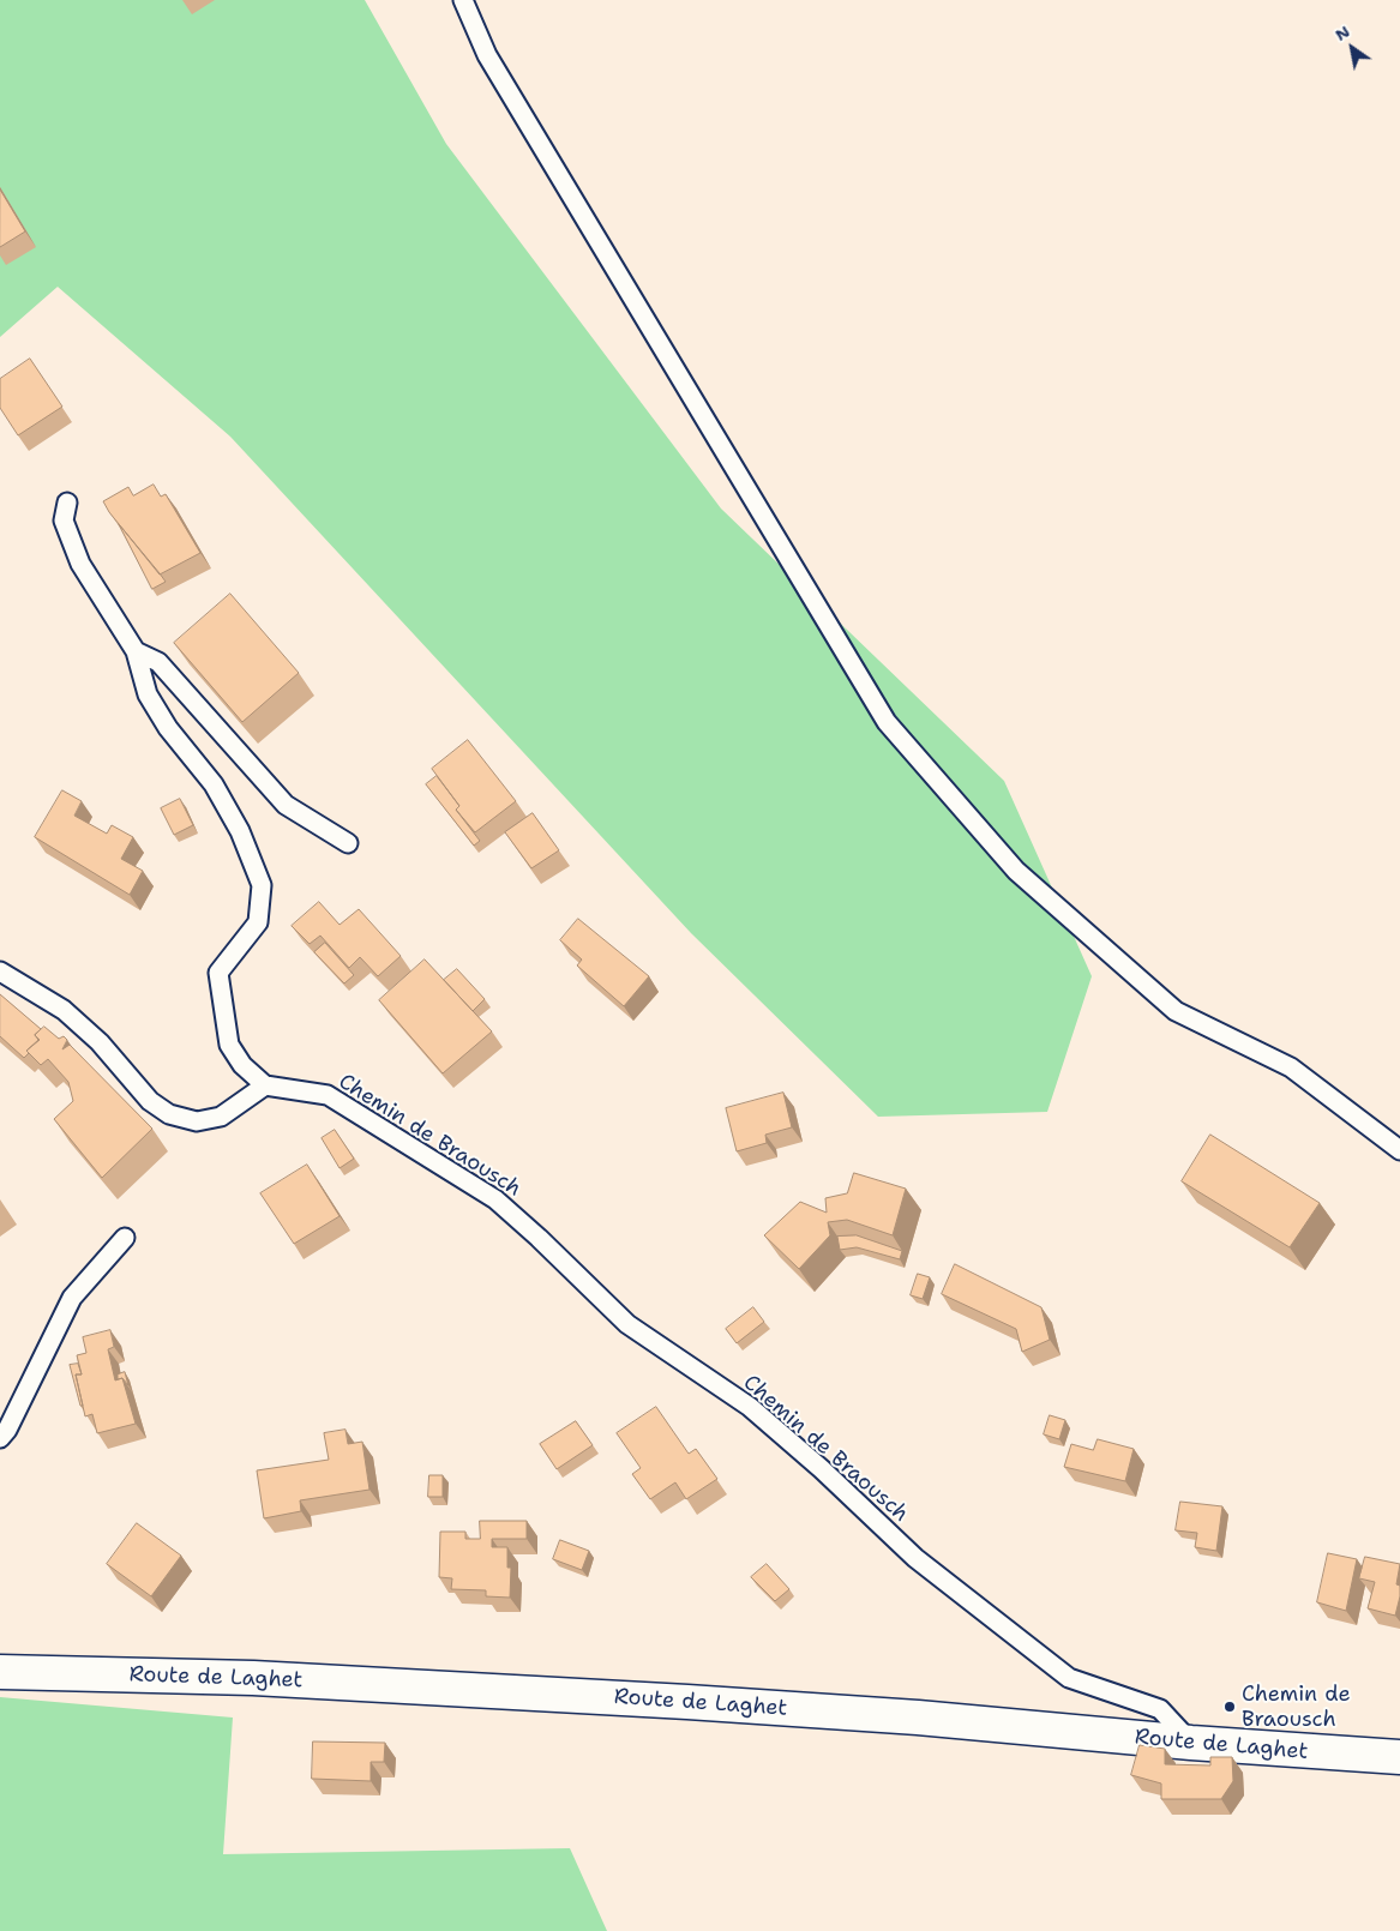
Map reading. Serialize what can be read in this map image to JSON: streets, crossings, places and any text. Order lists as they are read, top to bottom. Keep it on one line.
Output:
{"streets":{"main road":["Route de Laghet"],"lane":["Chemin de Braousch"]},"crossings":[["Chemin de Braousch","Route de Laghet"]],"places":["Chemin de Braousch"],"north":"top left"}
